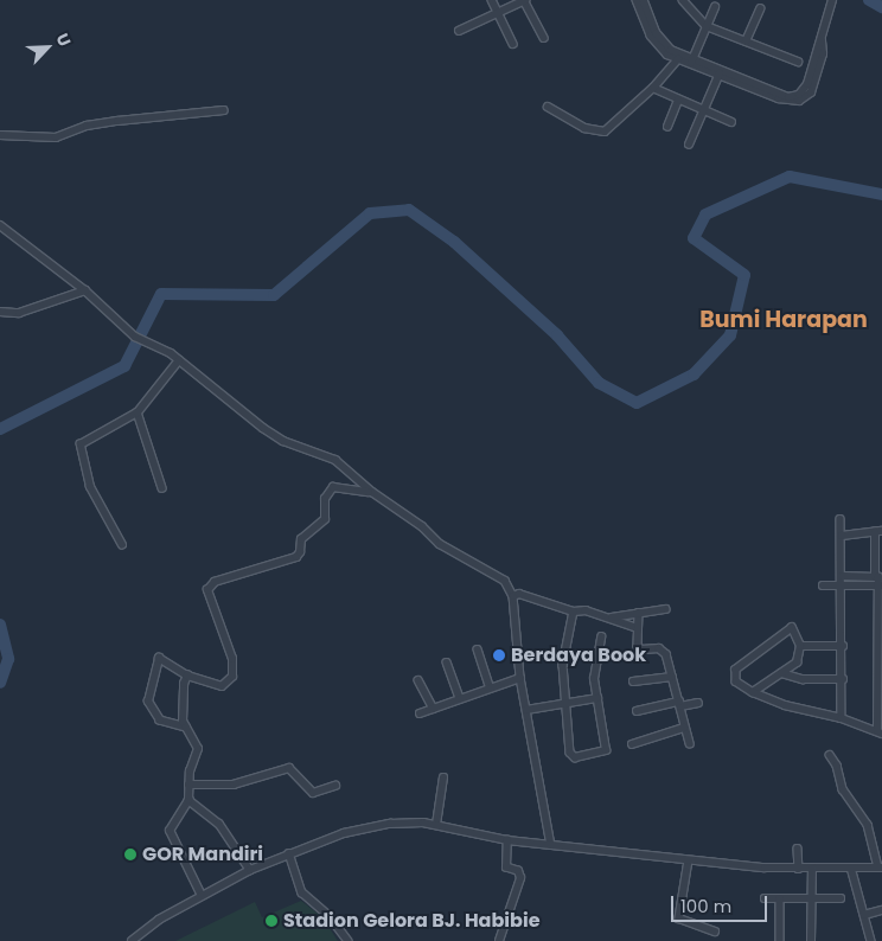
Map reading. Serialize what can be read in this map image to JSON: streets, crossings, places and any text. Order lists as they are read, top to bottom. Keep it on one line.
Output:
{"districts":["Bumi Harapan"],"places":["Berdaya Book","GOR Mandiri","Stadion Gelora BJ. Habibie"],"scale_bar":"100 m","north":"top right"}
